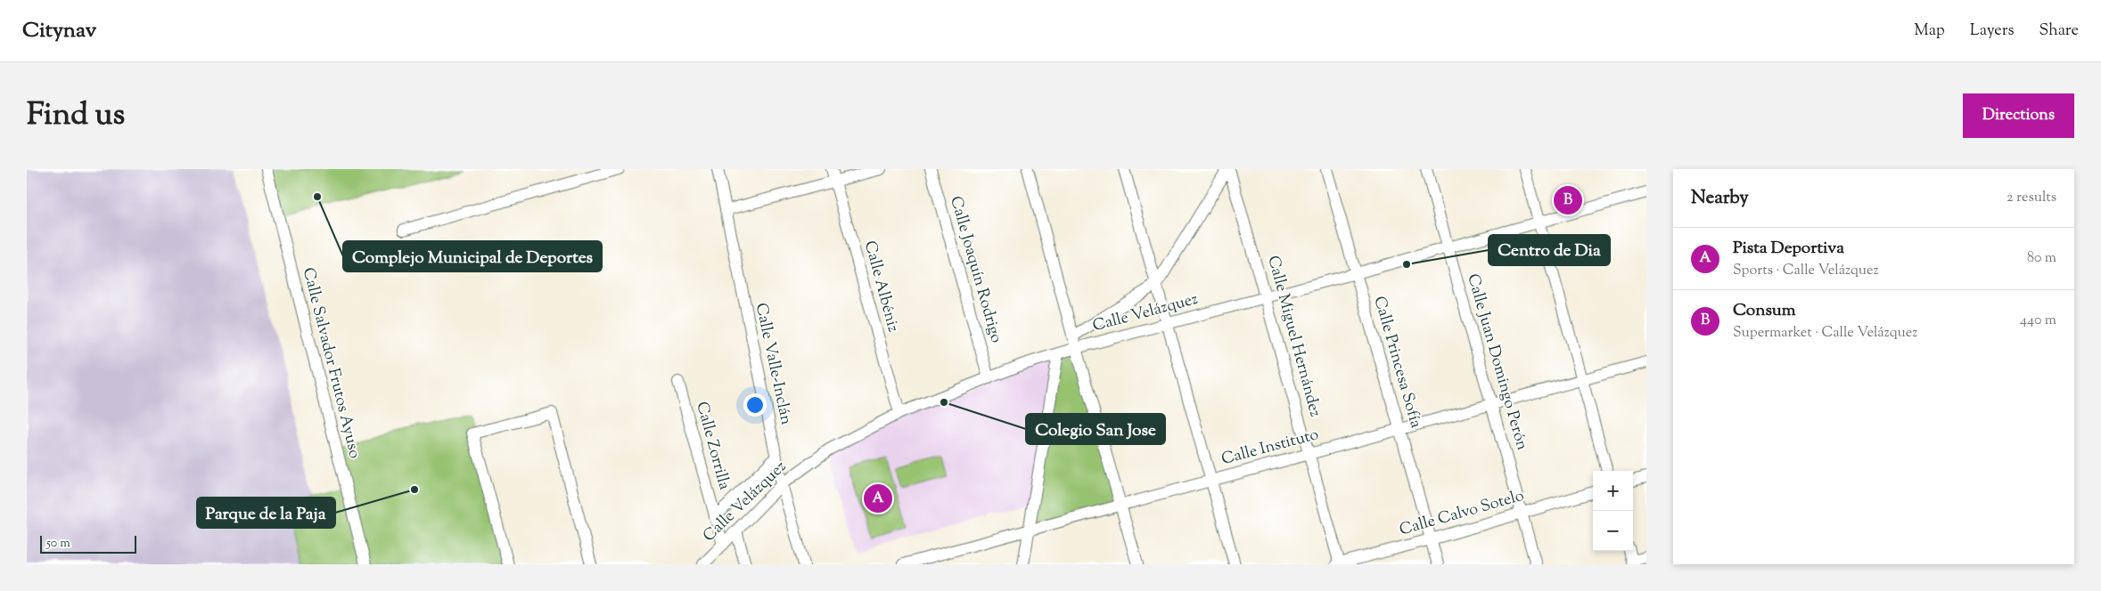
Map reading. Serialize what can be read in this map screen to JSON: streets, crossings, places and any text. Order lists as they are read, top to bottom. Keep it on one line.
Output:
{"streets":{"street":["Calle Joaquín Rodrigo","Calle Albéniz","Calle Velázquez","Calle Miguel Hernández","Calle Princesa Sofía","Calle Juan Domingo Perón","Calle Salvador Frutos Ayuso","Calle Valle-Inclán","Calle Zorrilla","Calle Instituto","Calle Calvo Sotelo"]},"crossings":[["Calle Joaquín Rodrigo","Calle Velázquez"],["Calle Albéniz","Calle Velázquez"],["Calle Velázquez","Calle Miguel Hernández"],["Calle Velázquez","Calle Princesa Sofía"],["Calle Velázquez","Calle Juan Domingo Perón"],["Calle Velázquez","Calle Valle-Inclán"],["Calle Velázquez","Calle Zorrilla"],["Calle Miguel Hernández","Calle Instituto"],["Calle Miguel Hernández","Calle Calvo Sotelo"],["Calle Princesa Sofía","Calle Instituto"],["Calle Princesa Sofía","Calle Calvo Sotelo"],["Calle Juan Domingo Perón","Calle Instituto"],["Calle Juan Domingo Perón","Calle Calvo Sotelo"]],"places":["Complejo Municipal de Deportes","Centro de Dia","Colegio San Jose","Parque de la Paja"],"scale_bar":"50 m","page":{"header":"Citynav","nav":["Map","Layers","Share"],"title":"Find us","buttons":"Directions","heading":["Nearby","2 results"],"pins":["B","A"],"list":[{"mark":"A","name":"Pista Deportiva","note":"Sports · Calle Velázquez","value":"80 m"},{"mark":"B","name":"Consum","note":"Supermarket · Calle Velázquez","value":"440 m"}],"map_buttons":["+","−"],"scale":"50 m"}}
